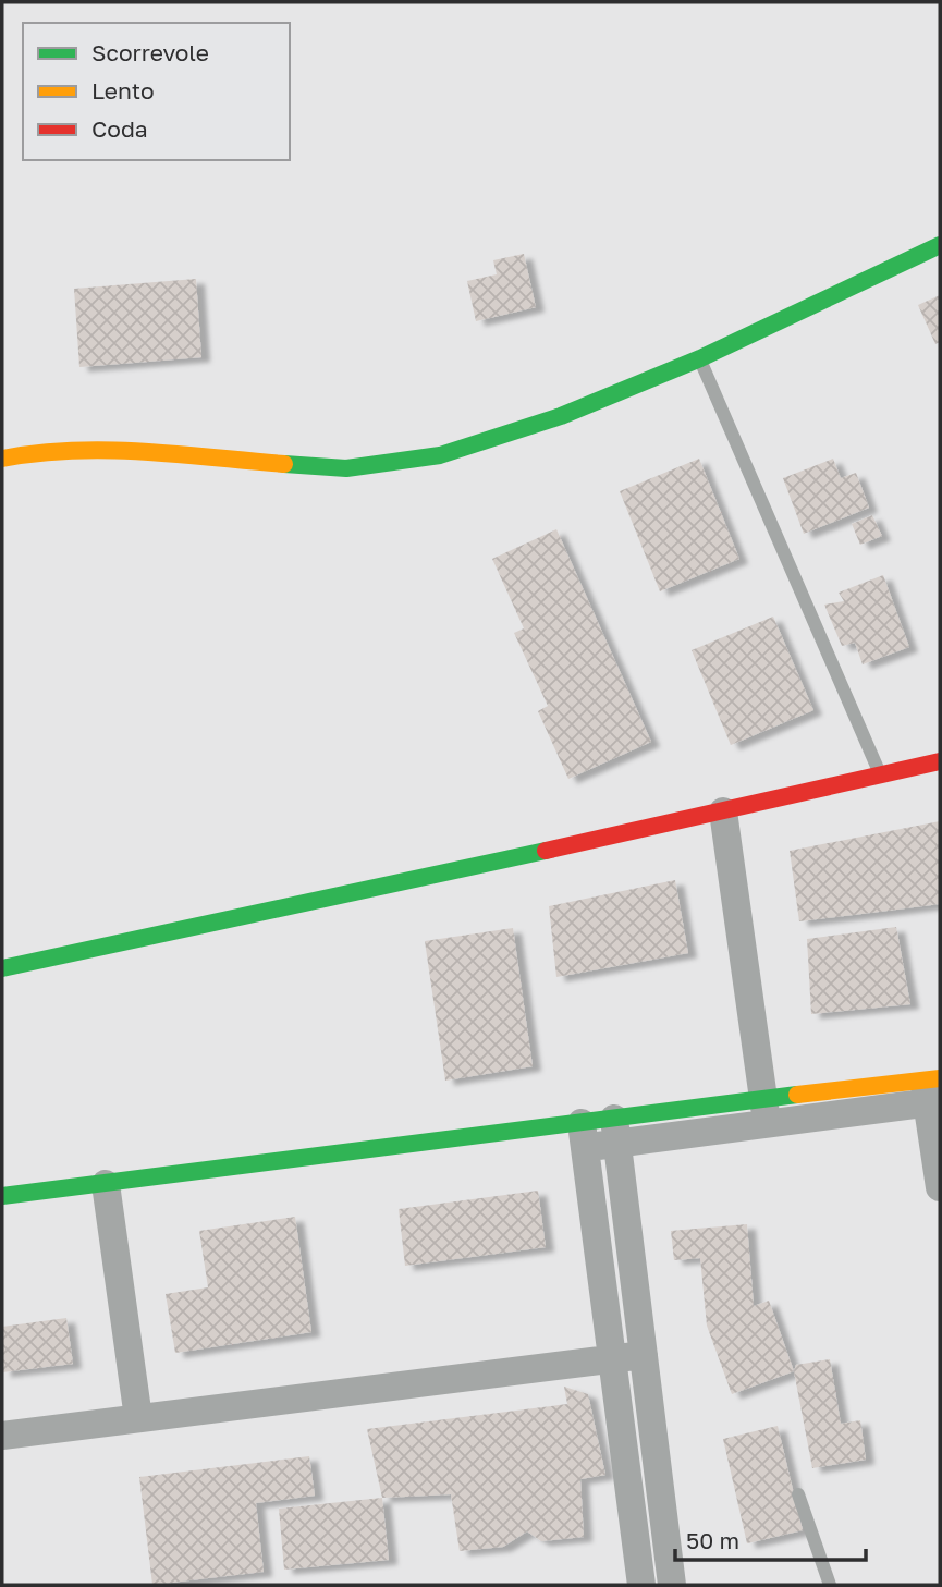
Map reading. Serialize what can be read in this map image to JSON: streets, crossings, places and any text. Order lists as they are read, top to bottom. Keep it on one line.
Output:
{"legend":["Scorrevole","Lento","Coda"],"scale_bar":"50 m"}
